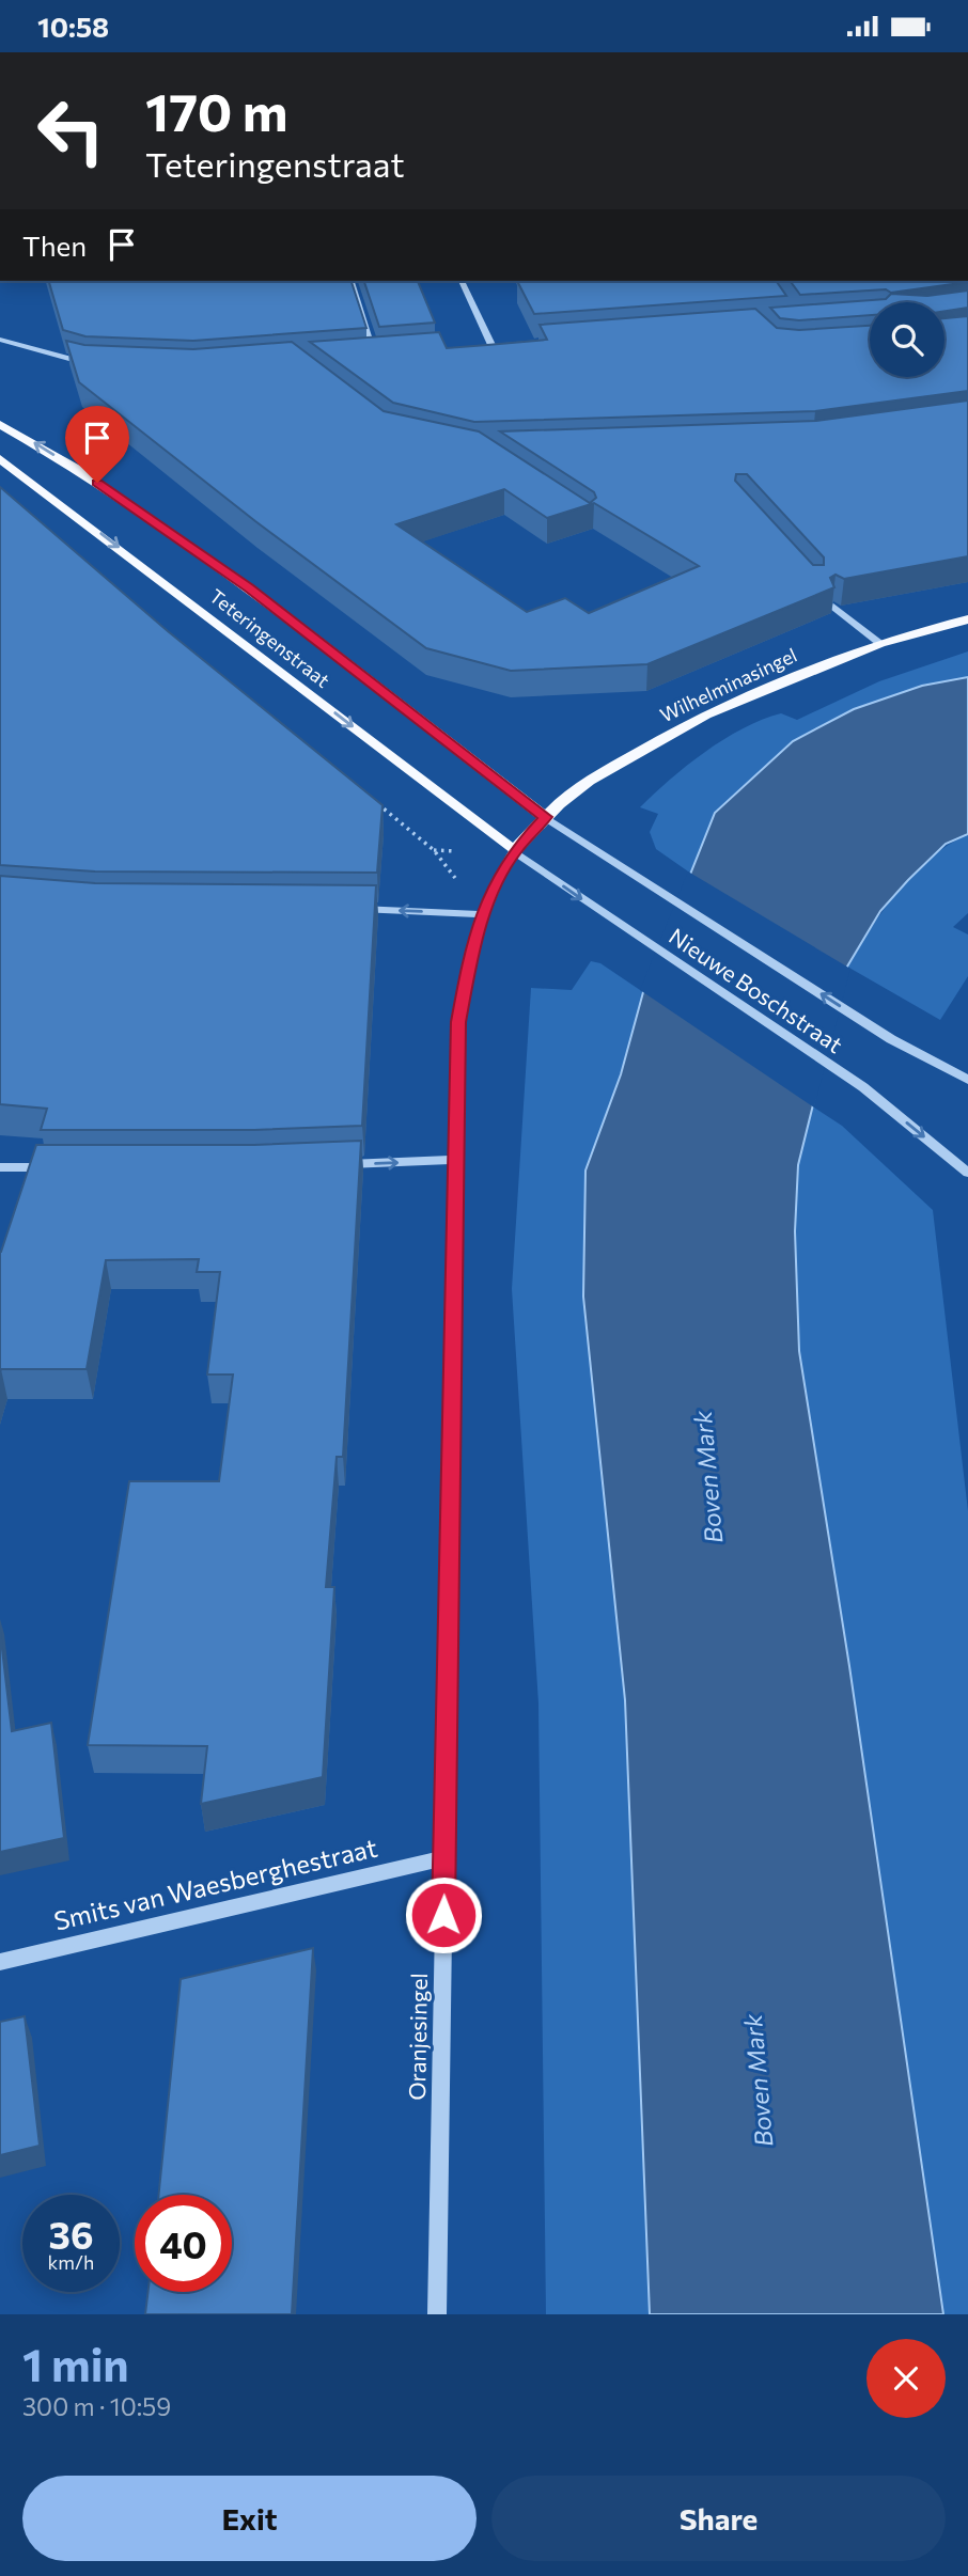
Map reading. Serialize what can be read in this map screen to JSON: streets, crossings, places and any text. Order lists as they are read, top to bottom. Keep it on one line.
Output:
{"streets":{"main road":["Teteringenstraat","Wilhelminasingel","Oranjesingel"],"street":["Nieuwe Boschstraat","Smits van Waesberghestraat"]},"crossings":[["Teteringenstraat","Wilhelminasingel"],["Teteringenstraat","Nieuwe Boschstraat"],["Teteringenstraat","Oranjesingel"],["Wilhelminasingel","Nieuwe Boschstraat"],["Wilhelminasingel","Oranjesingel"],["Nieuwe Boschstraat","Oranjesingel"],["Smits van Waesberghestraat","Oranjesingel"]],"water":["Boven Mark"],"page":{"status":"10:58","turn":["170 m","Teteringenstraat"],"then":"Then","speed":"36 km/h","limit":"40","heading":["1 min","300 m · 10:59"],"buttons":["Exit","Share"]}}
